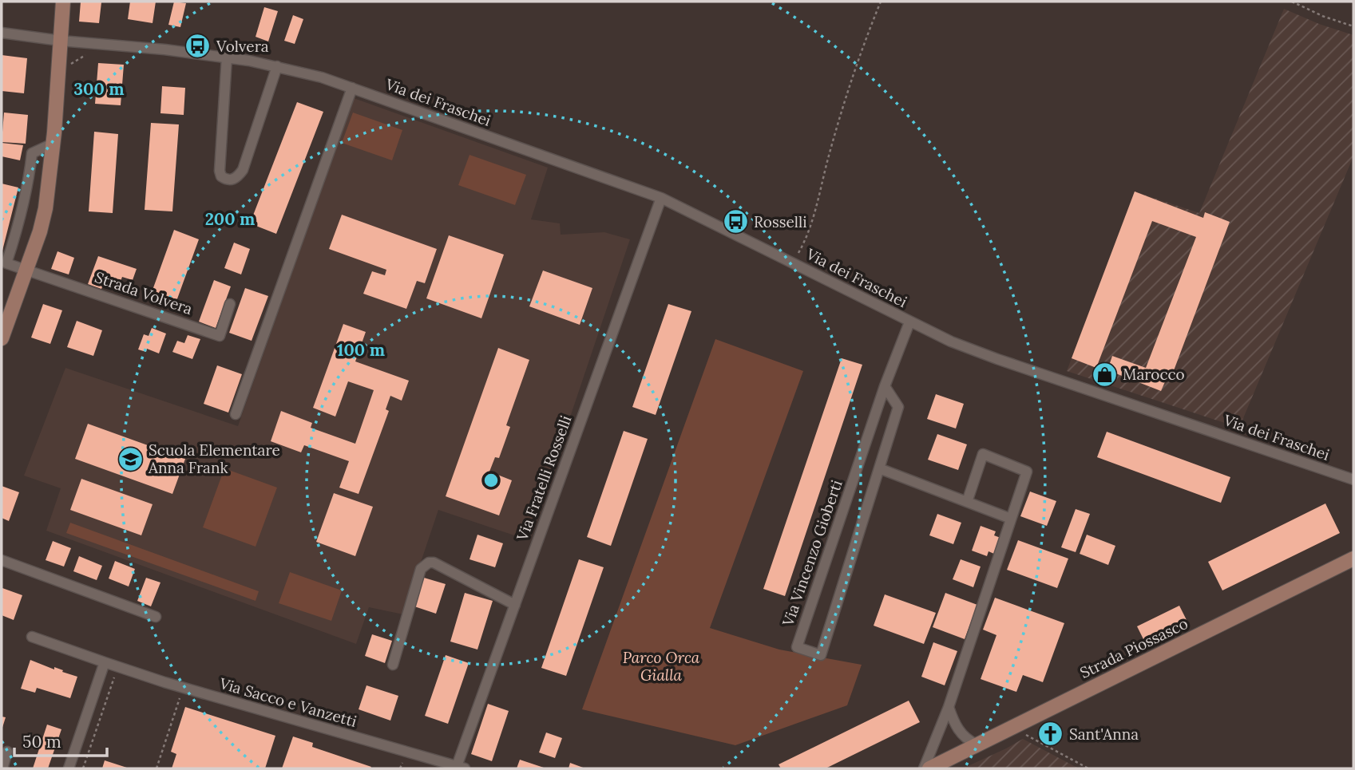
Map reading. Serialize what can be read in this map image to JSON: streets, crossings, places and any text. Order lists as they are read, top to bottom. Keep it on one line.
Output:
{"streets":{"street":["Via dei Fraschei","Strada Volvera","Via Fratelli Rosselli","Via Vincenzo Gioberti","Strada Piossasco","Via Sacco e Vanzetti"]},"crossings":[["Via dei Fraschei","Via Fratelli Rosselli"],["Via dei Fraschei","Via Vincenzo Gioberti"],["Via Fratelli Rosselli","Via Sacco e Vanzetti"]],"parks":["Parco Orca Gialla"],"places":{"bus stop":["Volvera","Rosselli"],"shop":["Marocco"],"school or university":["Scuola Elementare Anna Frank"],"church":["Sant'Anna"]},"scale_bar":"50 m","rings":["300 m","200 m","100 m"]}
